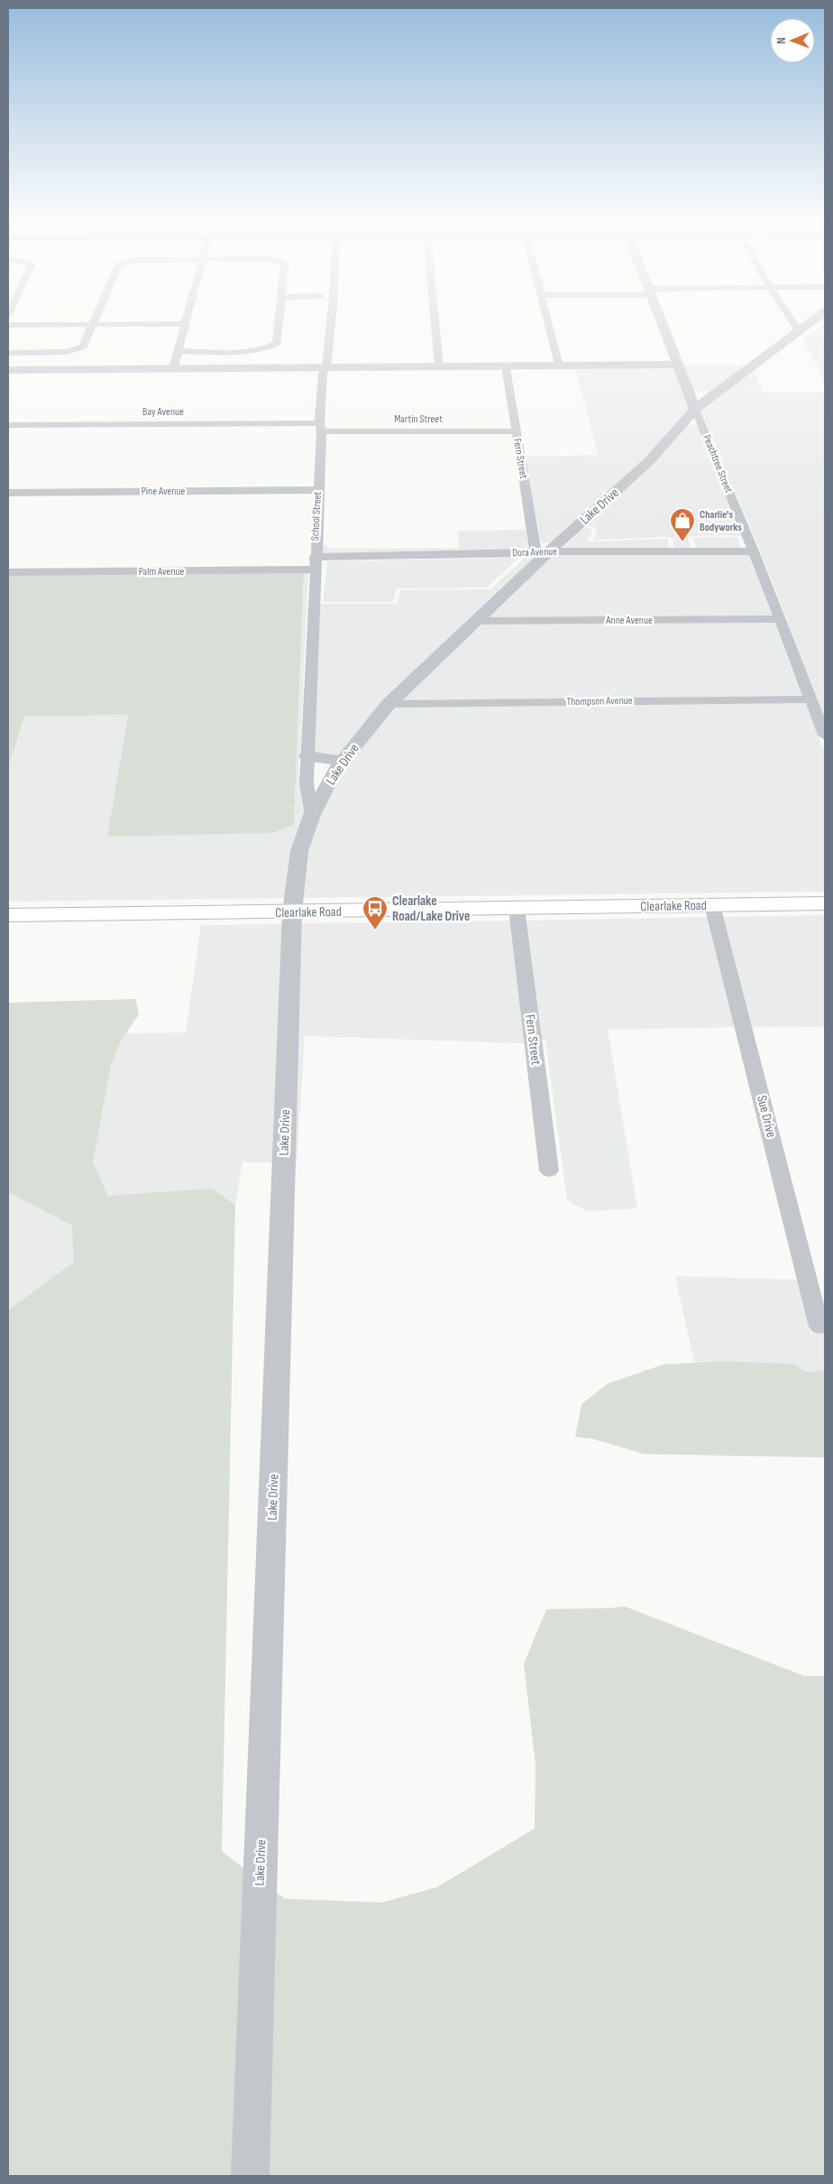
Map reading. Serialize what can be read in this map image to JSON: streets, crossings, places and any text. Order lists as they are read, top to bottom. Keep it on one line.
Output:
{"streets":{"main road":["Clearlake Road"],"street":["Bay Avenue","Martin Street","Fern Street","Peachtree Street","Pine Avenue","Lake Drive","School Street","Dora Avenue","Palm Avenue","Anne Avenue","Thompson Avenue","Sue Drive"]},"crossings":[["Bay Avenue","Martin Street"],["Bay Avenue","School Street"],["Martin Street","Fern Street"],["Martin Street","School Street"],["Fern Street","Lake Drive"],["Fern Street","Dora Avenue"],["Fern Street","Clearlake Road"],["Peachtree Street","Lake Drive"],["Peachtree Street","Dora Avenue"],["Peachtree Street","Anne Avenue"],["Peachtree Street","Thompson Avenue"],["Pine Avenue","School Street"],["Lake Drive","School Street"],["Lake Drive","Dora Avenue"],["Lake Drive","Anne Avenue"],["Lake Drive","Thompson Avenue"],["Lake Drive","Clearlake Road"],["School Street","Dora Avenue"],["School Street","Palm Avenue"],["Dora Avenue","Palm Avenue"],["Clearlake Road","Sue Drive"]],"places":{"shop":["Charlie's Bodyworks"],"bus stop":["Clearlake Road/Lake Drive"]},"north":"left"}
